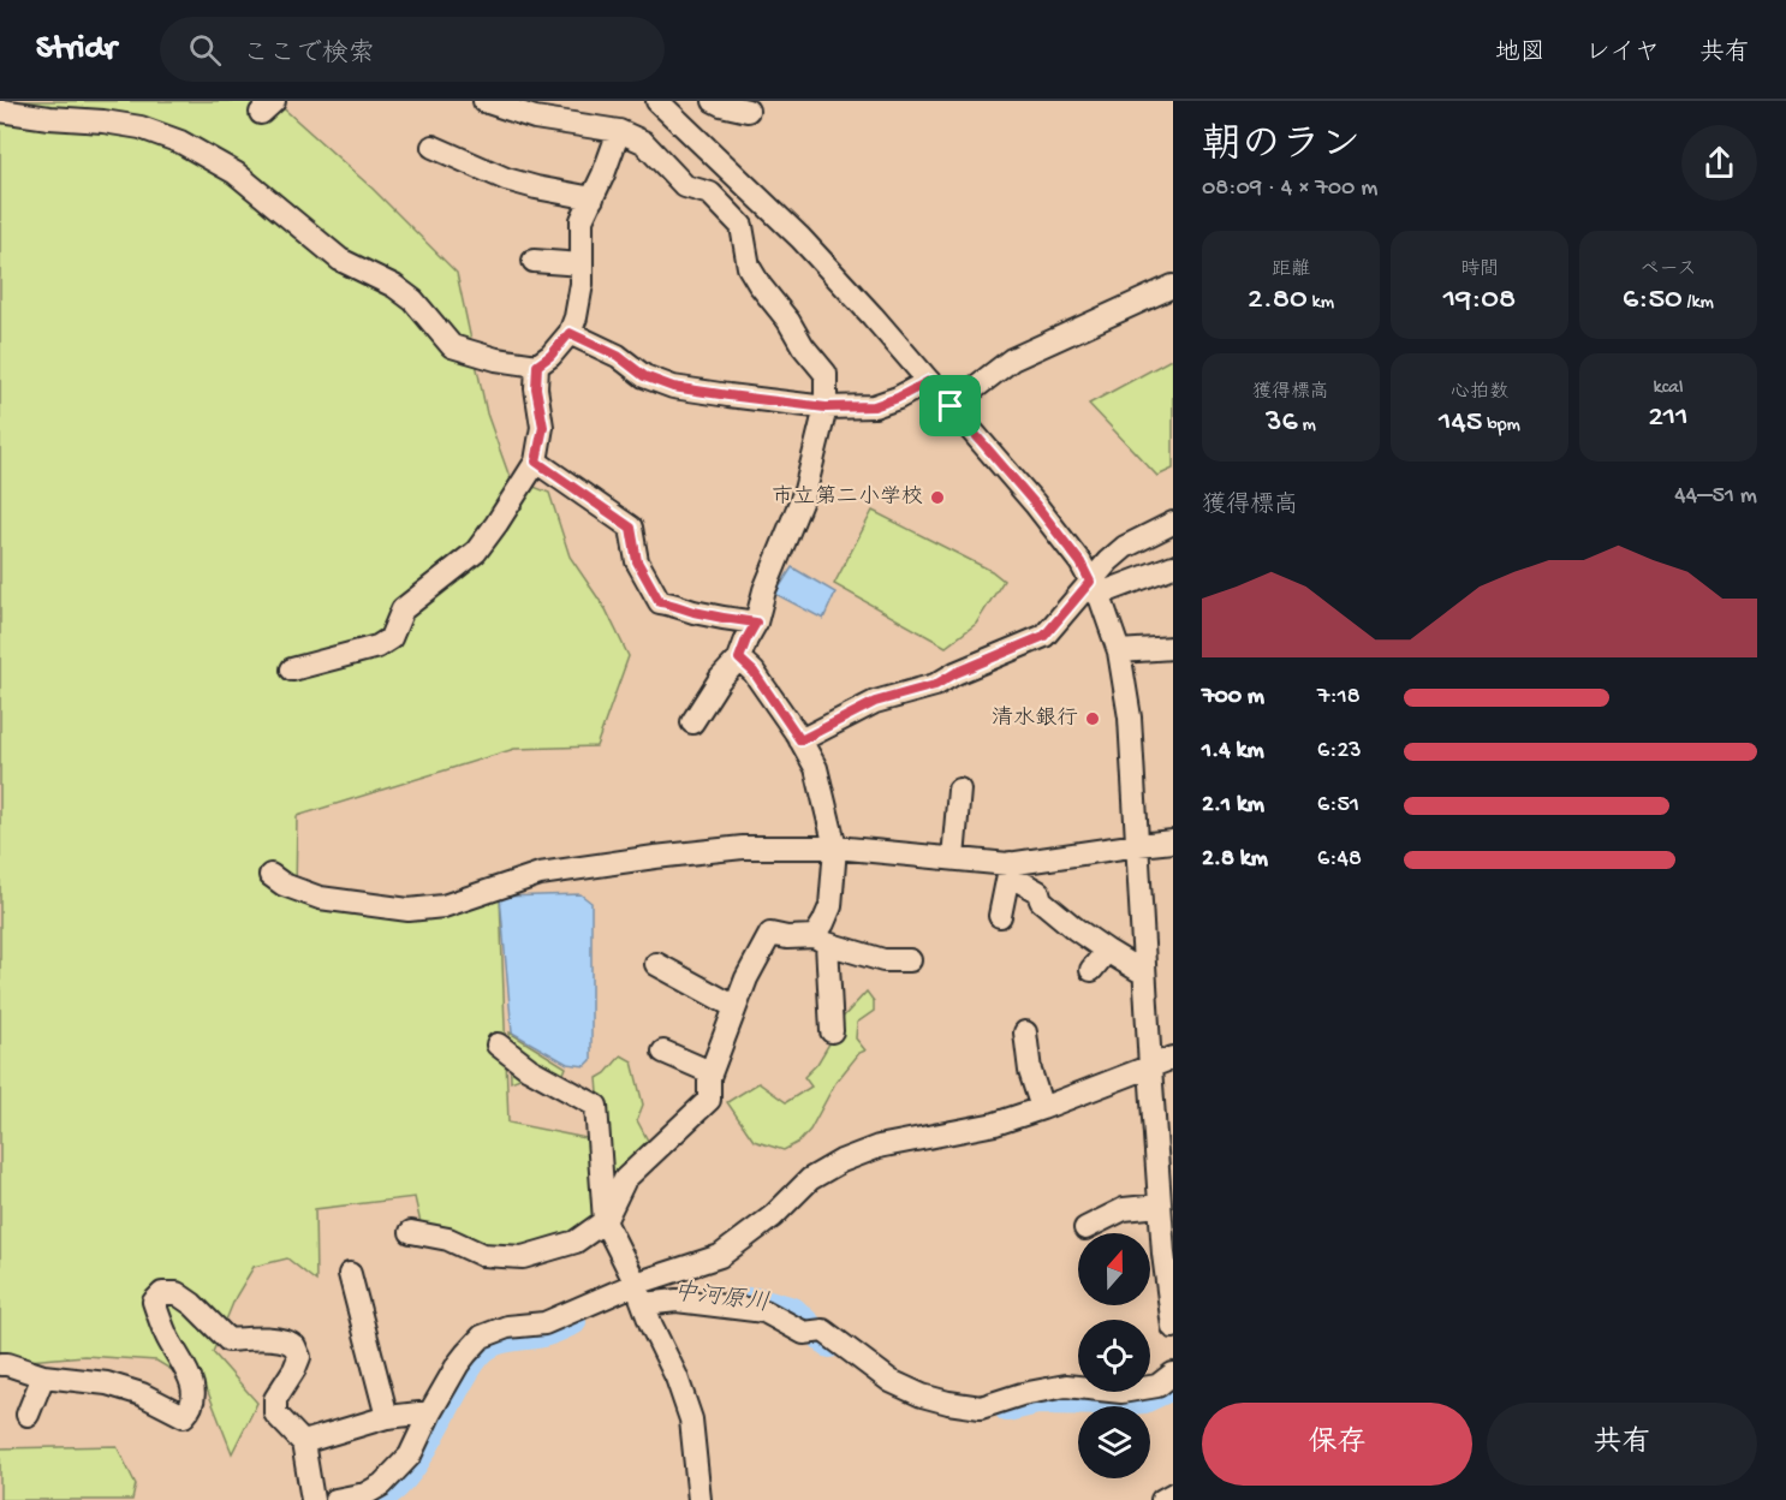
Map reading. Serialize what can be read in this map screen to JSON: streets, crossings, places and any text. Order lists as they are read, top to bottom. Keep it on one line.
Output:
{"water":["中河原川"],"places":["市立第二小学校","清水銀行"],"north":"top","page":{"header":"Stridr","search":"ここで検索","nav":["地図","レイヤ","共有"],"heading":["朝のラン","08:09 · 4 × 700 m"],"stats":[["距離","2.80 km"],["時間","19:08"],["ペース","6:50 /km"],["獲得標高","36 m"],["心拍数","145 bpm"],["kcal","211"]],"chart":["獲得標高","44–51 m"],"list":[{"name":"700 m","note":"7:18"},{"name":"1.4 km","note":"6:23"},{"name":"2.1 km","note":"6:51"},{"name":"2.8 km","note":"6:48"}],"buttons":["保存","共有"]}}
